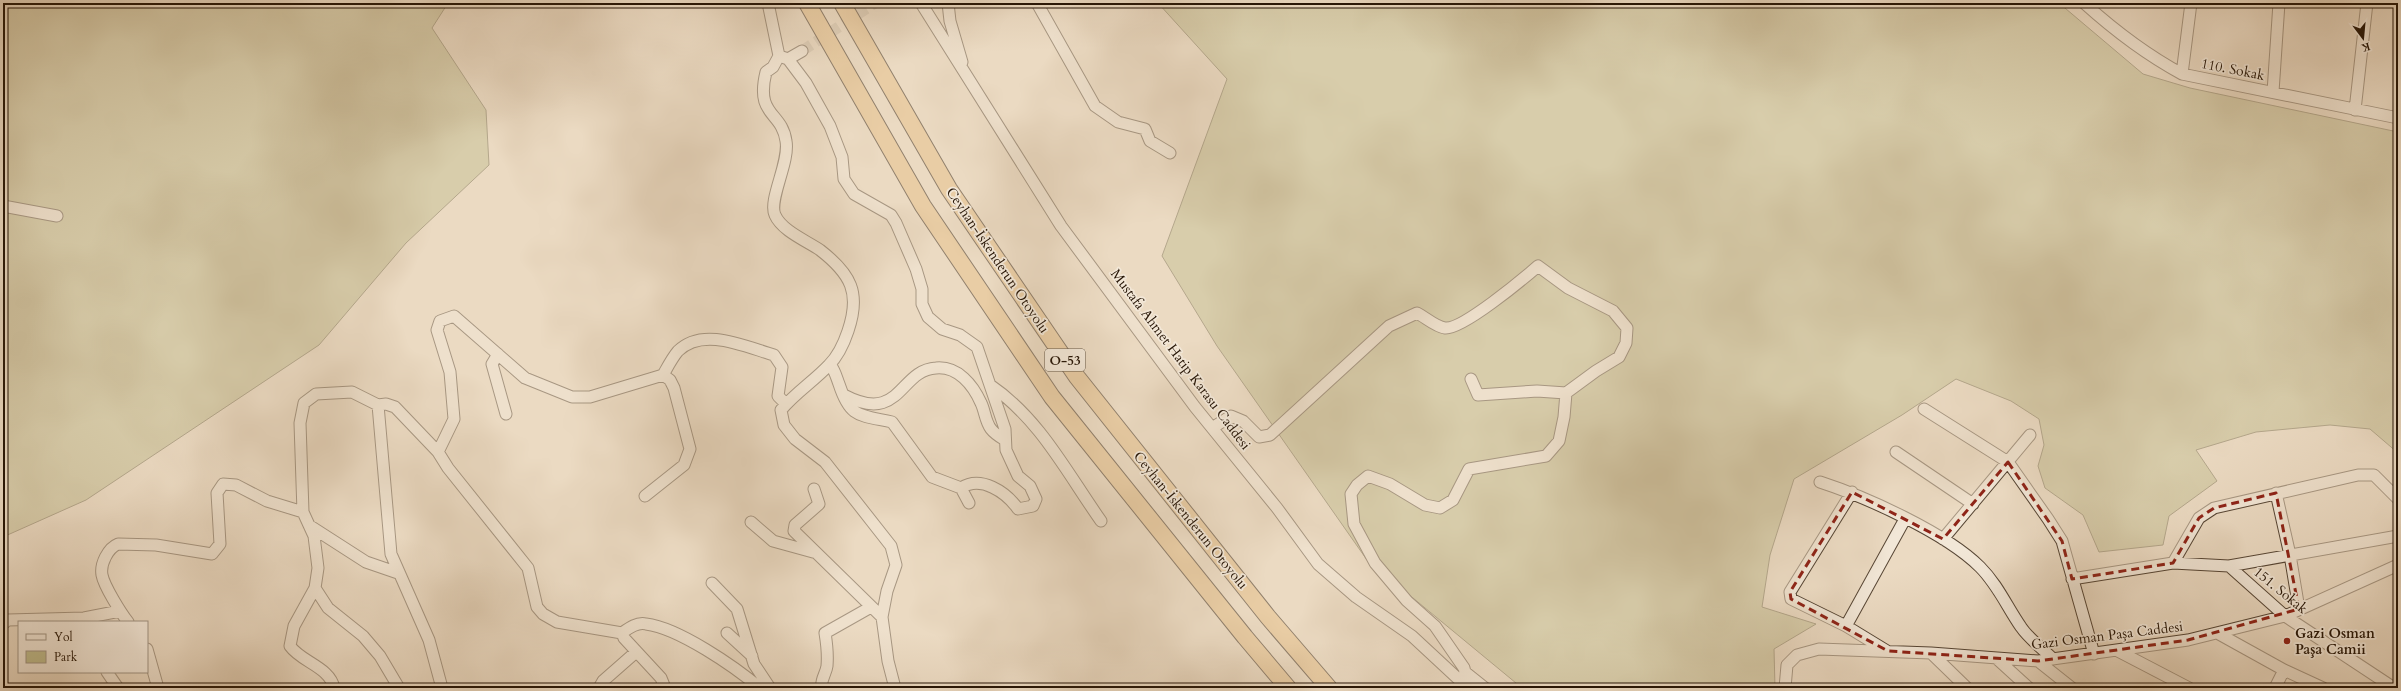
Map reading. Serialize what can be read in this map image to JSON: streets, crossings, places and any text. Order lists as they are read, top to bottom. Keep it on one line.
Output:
{"streets":{"highway":["Ceyhan-İskenderun Otoyolu","O-53"],"street":["110. Sokak","Mustafa Ahmet Hatip Karasu Caddesi","151. Sokak","Gazi Osman Paşa Caddesi"]},"crossings":[["151. Sokak","Gazi Osman Paşa Caddesi"]],"places":["Gazi Osman Paşa Camii"],"legend":["Yol","Park"],"north":"bottom"}
